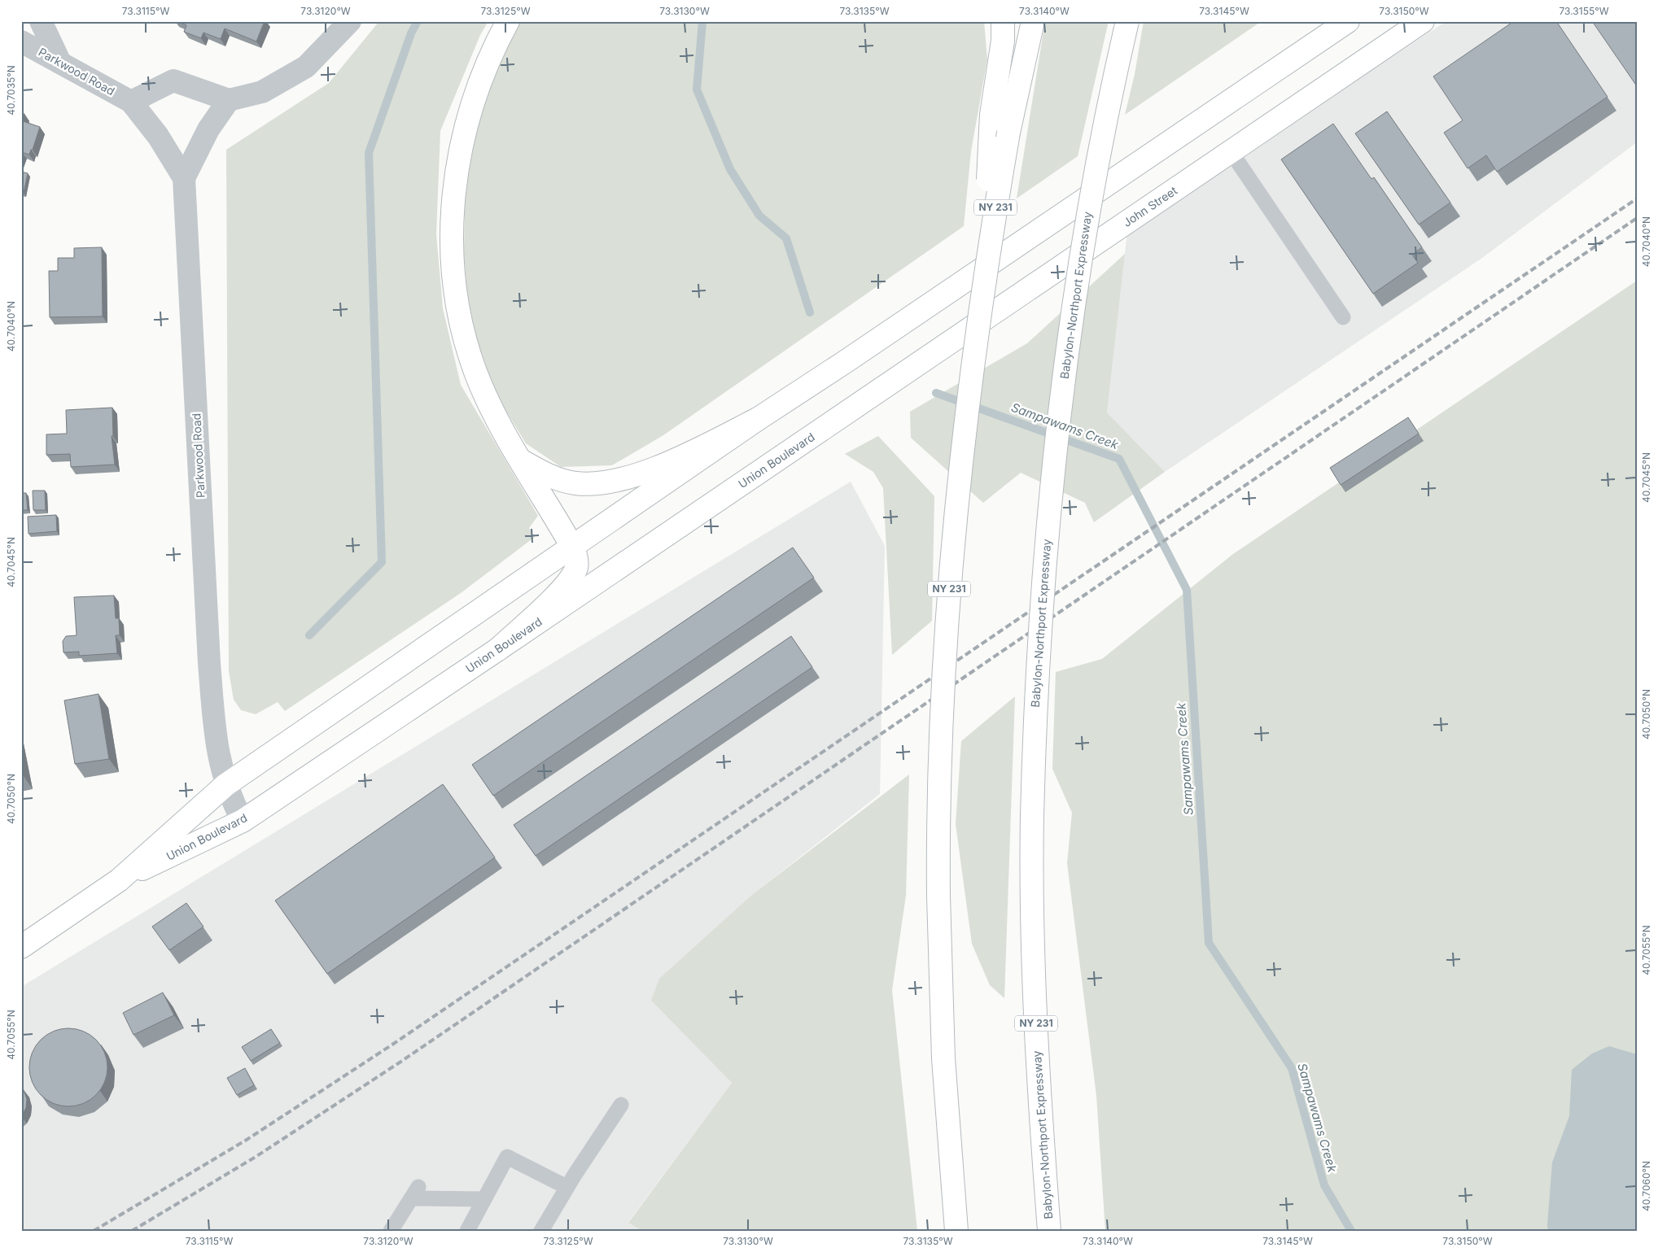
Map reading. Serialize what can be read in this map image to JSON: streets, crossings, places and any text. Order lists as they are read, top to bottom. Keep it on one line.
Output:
{"streets":{"main road":["John Street","NY 231","Babylon-Northport Expressway","Union Boulevard"],"street":["Parkwood Road"]},"crossings":[["Parkwood Road","Union Boulevard"],["John Street","Union Boulevard"]],"water":["Sampawams Creek"],"coordinates":["73.3115°W","73.3120°W","73.3125°W","73.3130°W","73.3135°W","73.3140°W","73.3145°W","73.3150°W","73.3155°W","40.7035°N","40.7040°N","40.7045°N","40.7050°N","40.7055°N","40.7060°N"]}
